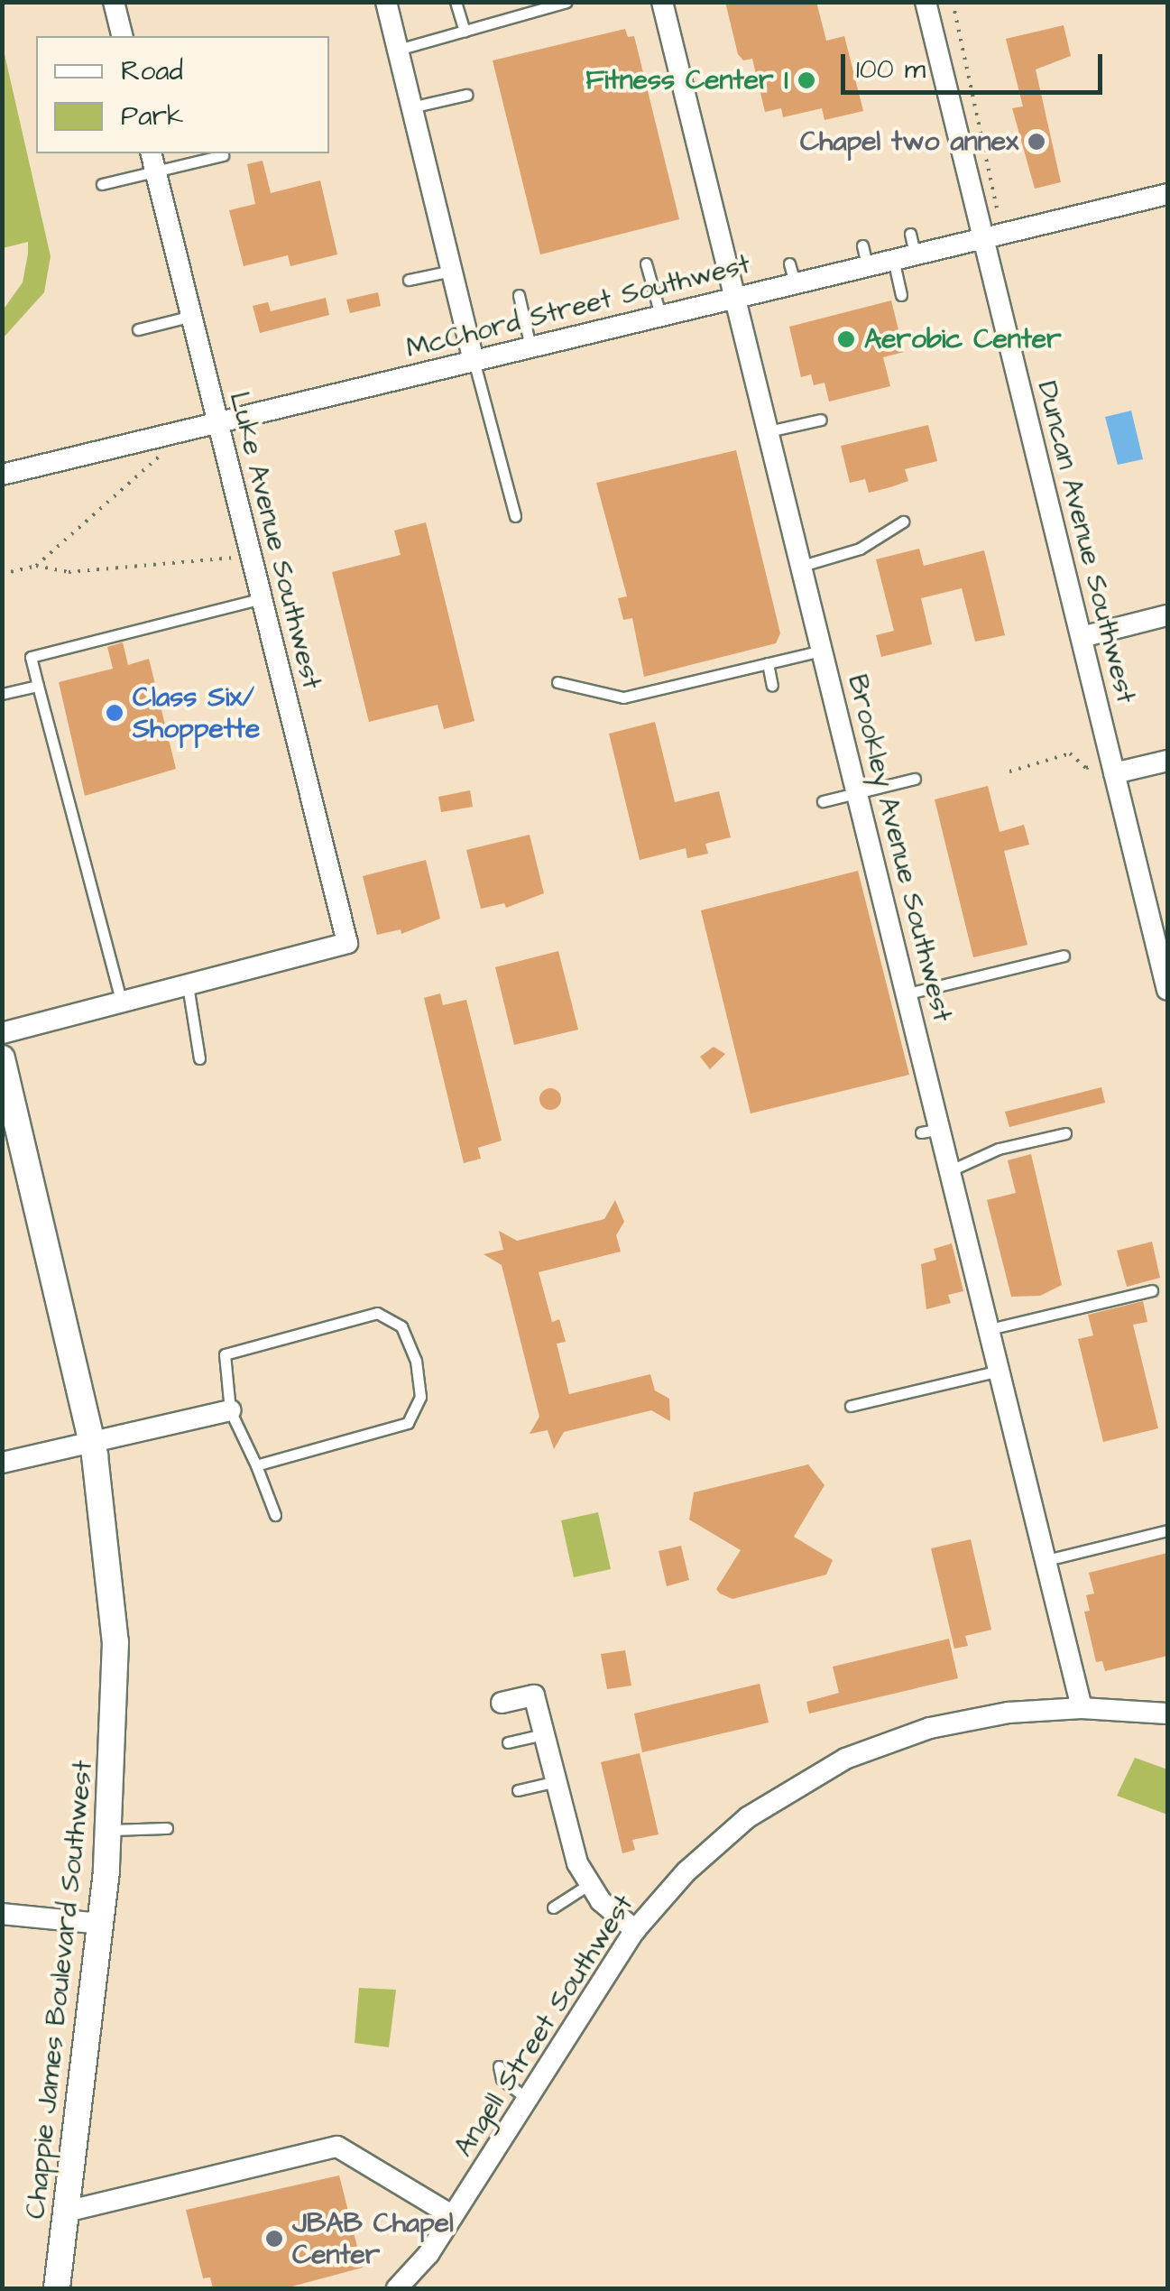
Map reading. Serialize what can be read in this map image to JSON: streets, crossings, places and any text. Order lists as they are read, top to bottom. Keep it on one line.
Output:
{"streets":{"street":["McChord Street Southwest","Luke Avenue Southwest","Duncan Avenue Southwest","Brookley Avenue Southwest","Chappie James Boulevard Southwest","Angell Street Southwest"]},"crossings":[["McChord Street Southwest","Luke Avenue Southwest"],["McChord Street Southwest","Duncan Avenue Southwest"],["McChord Street Southwest","Brookley Avenue Southwest"],["Brookley Avenue Southwest","Angell Street Southwest"]],"places":["Fitness Center I","Chapel two annex","Aerobic Center","Class Six/ Shoppette","JBAB Chapel Center"],"legend":["Road","Park"],"scale_bar":"100 m"}
